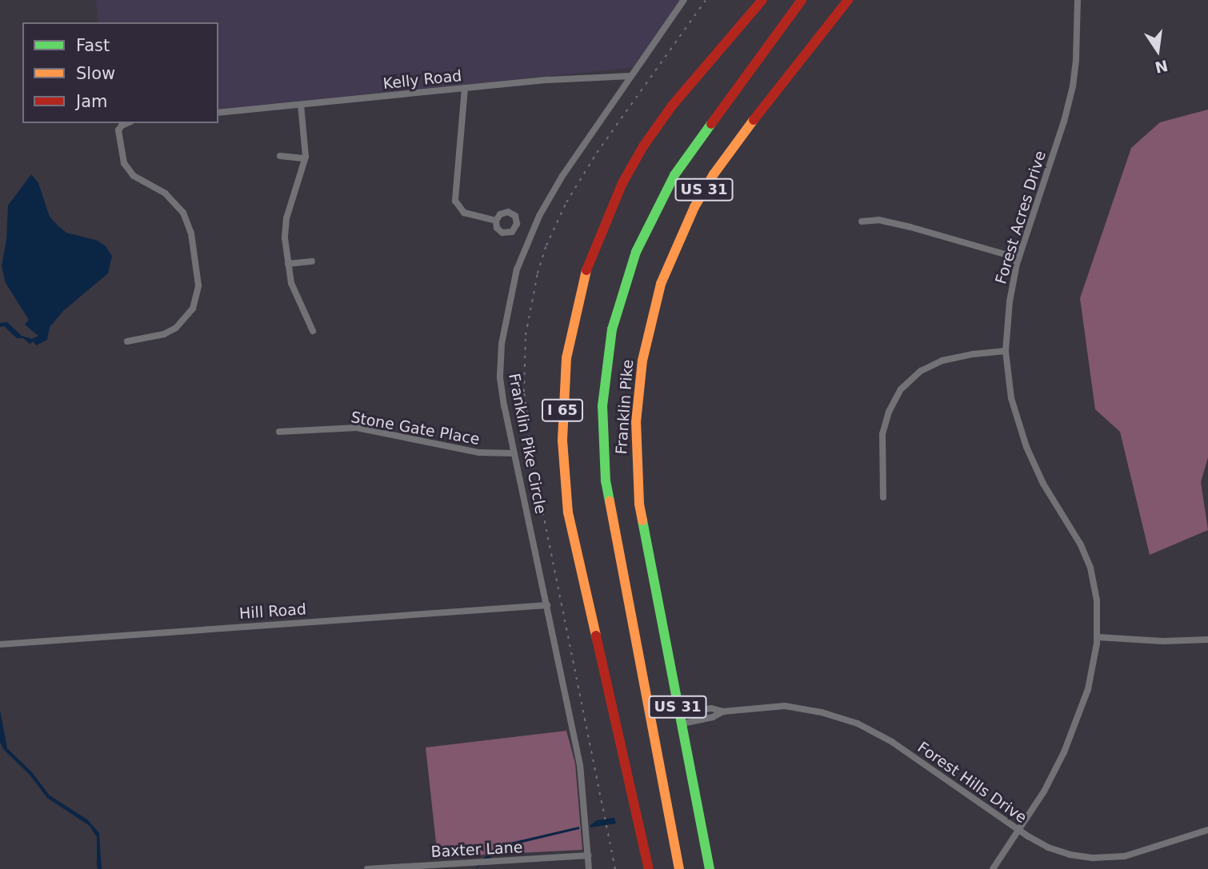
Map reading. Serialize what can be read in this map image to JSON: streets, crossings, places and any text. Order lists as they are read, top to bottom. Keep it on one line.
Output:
{"streets":{"main road":["US 31","Franklin Pike","I 65"],"street":["Kelly Road","Forest Acres Drive","Stone Gate Place","Franklin Pike Circle","Hill Road","Forest Hills Drive","Baxter Lane"]},"crossings":[["Kelly Road","Franklin Pike Circle"],["Forest Acres Drive","Forest Hills Drive"],["Franklin Pike","Forest Hills Drive"],["Stone Gate Place","Franklin Pike Circle"],["Franklin Pike Circle","Hill Road"],["Franklin Pike Circle","Baxter Lane"]],"legend":["Fast","Slow","Jam"],"north":"bottom"}
